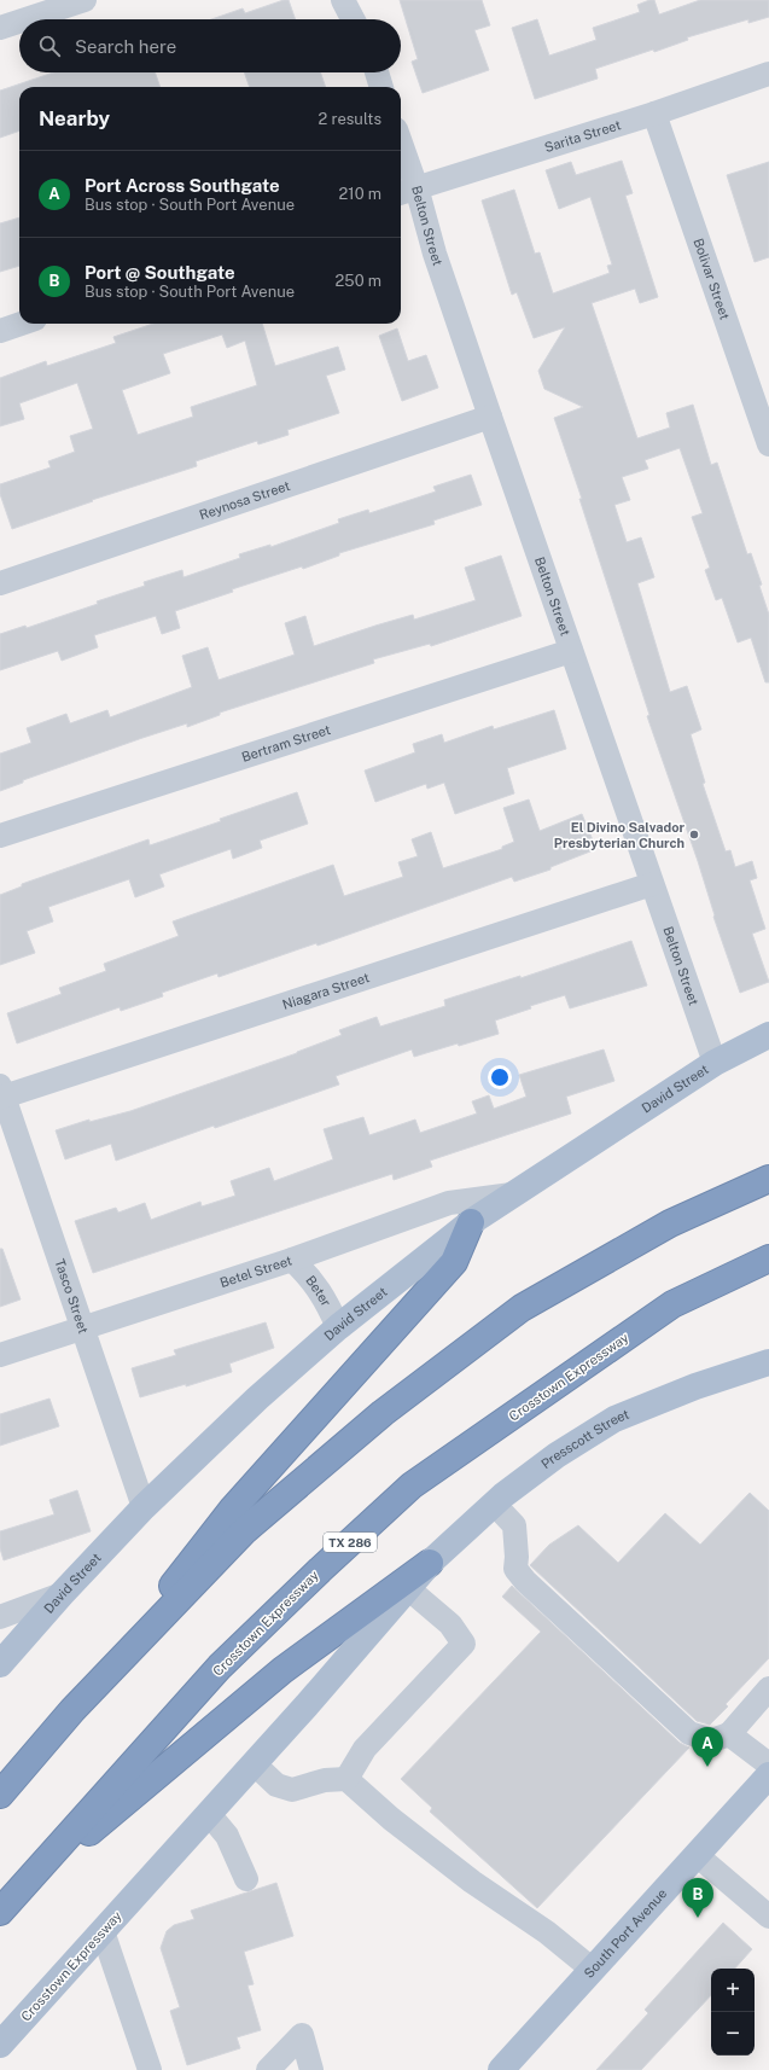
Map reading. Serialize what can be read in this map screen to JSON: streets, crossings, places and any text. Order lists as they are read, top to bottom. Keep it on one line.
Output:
{"streets":{"highway":["Crosstown Expressway","TX 286"],"main road":["David Street","Presscott Street","South Port Avenue"],"street":["Sarita Street","Belton Street","Bolivar Street","Reynosa Street","Bertram Street","Niagara Street","Betel Street","Beter","Tasco Street"]},"crossings":[["Sarita Street","Belton Street"],["Sarita Street","Bolivar Street"],["Belton Street","Reynosa Street"],["Belton Street","Bertram Street"],["Belton Street","Niagara Street"],["Belton Street","David Street"],["Niagara Street","Tasco Street"],["David Street","Betel Street"],["David Street","Beter"],["David Street","Tasco Street"],["Betel Street","Beter"],["Betel Street","Tasco Street"]],"places":["El Divino Salvador Presbyterian Church"],"page":{"search":"Search here","heading":["Nearby","2 results"],"list":[{"mark":"A","name":"Port Across Southgate","note":"Bus stop · South Port Avenue","value":"210 m"},{"mark":"B","name":"Port @ Southgate","note":"Bus stop · South Port Avenue","value":"250 m"}],"pins":["A","B"],"map_buttons":["+","−"]}}
